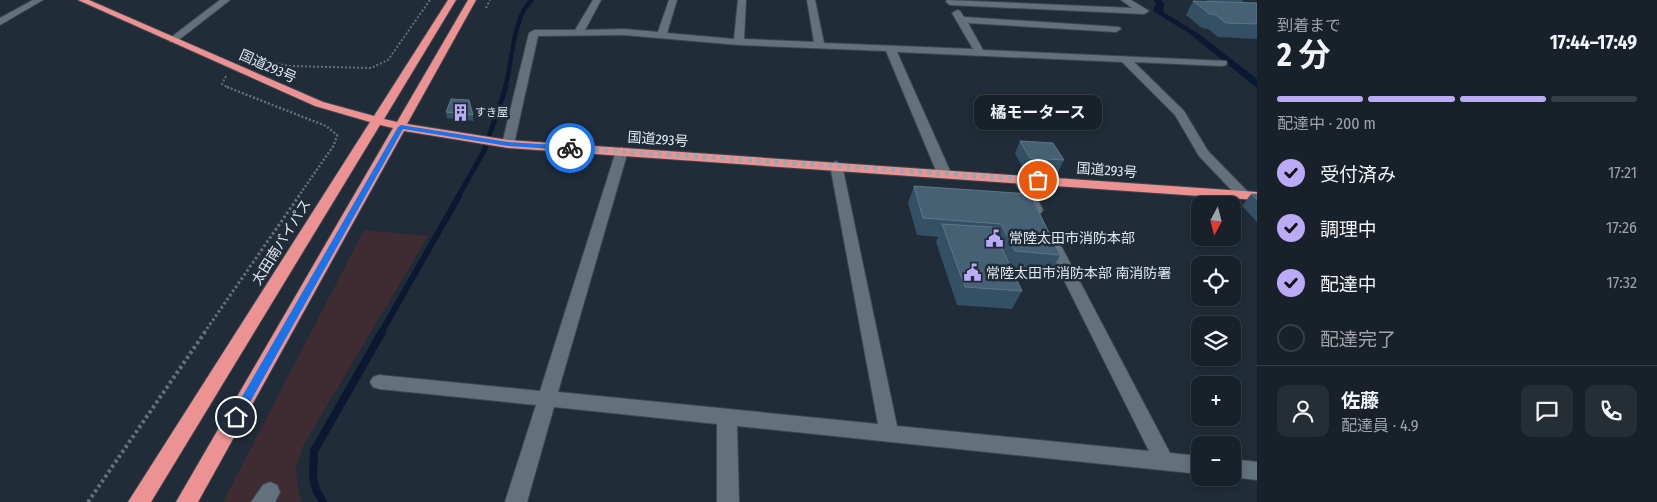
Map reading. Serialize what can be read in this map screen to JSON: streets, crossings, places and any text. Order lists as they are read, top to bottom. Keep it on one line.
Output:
{"streets":{"highway":["国道293号","太田南バイパス"]},"crossings":[["国道293号","太田南バイパス"]],"places":{"building":["すき屋"],"other":["橘モータース"],"public building":["常陸太田市消防本部","常陸太田市消防本部 南消防署"]},"north":"bottom","page":{"heading":["2 分","到着まで","17:44–17:49"],"panel":["佐藤","配達員 · 4.9"],"bar":"配達中 · 200 m","bubble":"橘モータース","list":[["受付済み","17:21"],["調理中","17:26"],["配達中","17:32"],"配達完了"],"map_buttons":["+","−"]}}
